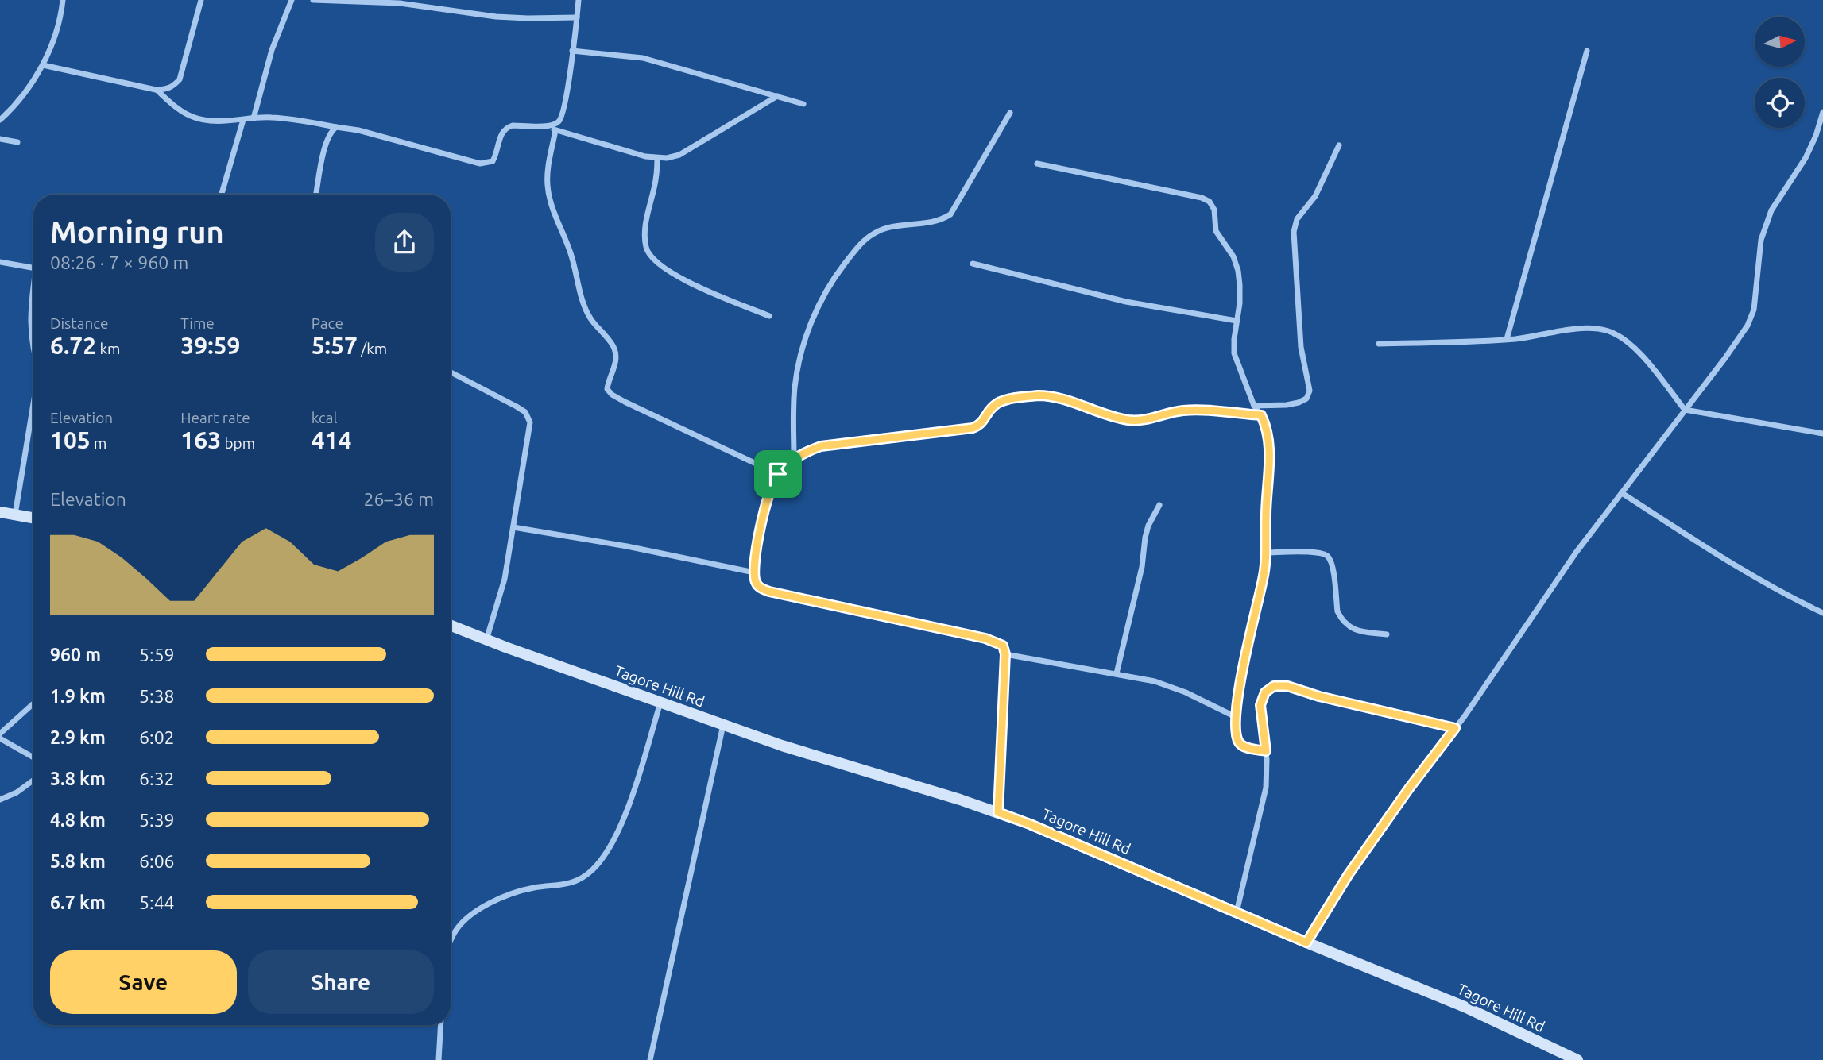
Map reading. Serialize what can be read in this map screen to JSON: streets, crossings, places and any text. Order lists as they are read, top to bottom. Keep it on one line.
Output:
{"streets":{"main road":["Tagore Hill Rd"]},"north":"right","page":{"heading":["Morning run","08:26 · 7 × 960 m"],"stats":[["Distance","6.72 km"],["Time","39:59"],["Pace","5:57 /km"],["Elevation","105 m"],["Heart rate","163 bpm"],["kcal","414"]],"chart":["Elevation","26–36 m"],"list":[{"name":"960 m","note":"5:59"},{"name":"1.9 km","note":"5:38"},{"name":"2.9 km","note":"6:02"},{"name":"3.8 km","note":"6:32"},{"name":"4.8 km","note":"5:39"},{"name":"5.8 km","note":"6:06"},{"name":"6.7 km","note":"5:44"}],"buttons":["Save","Share"]}}
